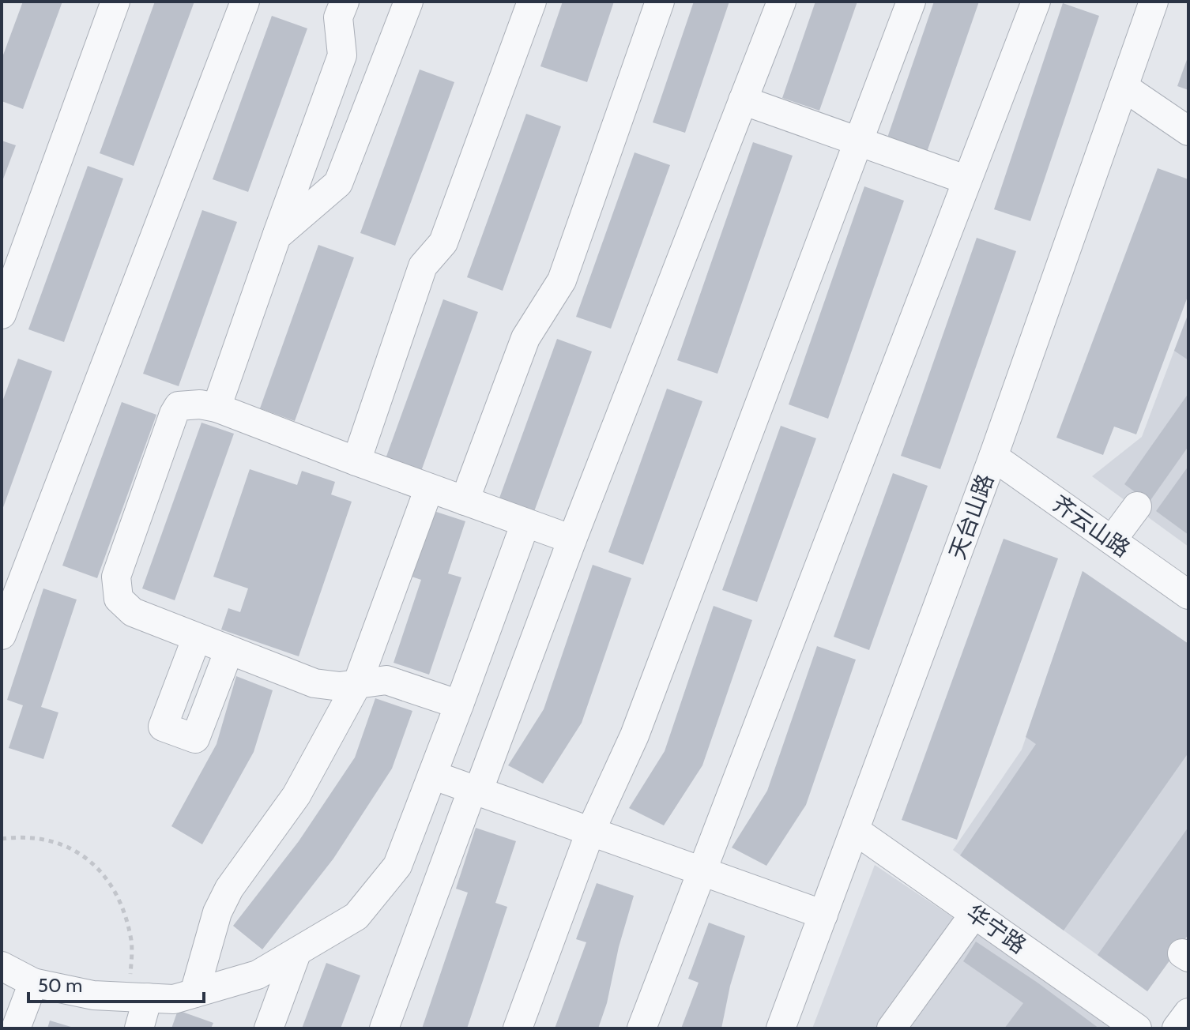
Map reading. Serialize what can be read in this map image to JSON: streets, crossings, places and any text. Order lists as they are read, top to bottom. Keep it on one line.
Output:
{"streets":{"street":["天台山路","齐云山路","华宁路"]},"crossings":[["天台山路","齐云山路"],["天台山路","华宁路"]],"scale_bar":"50 m"}
